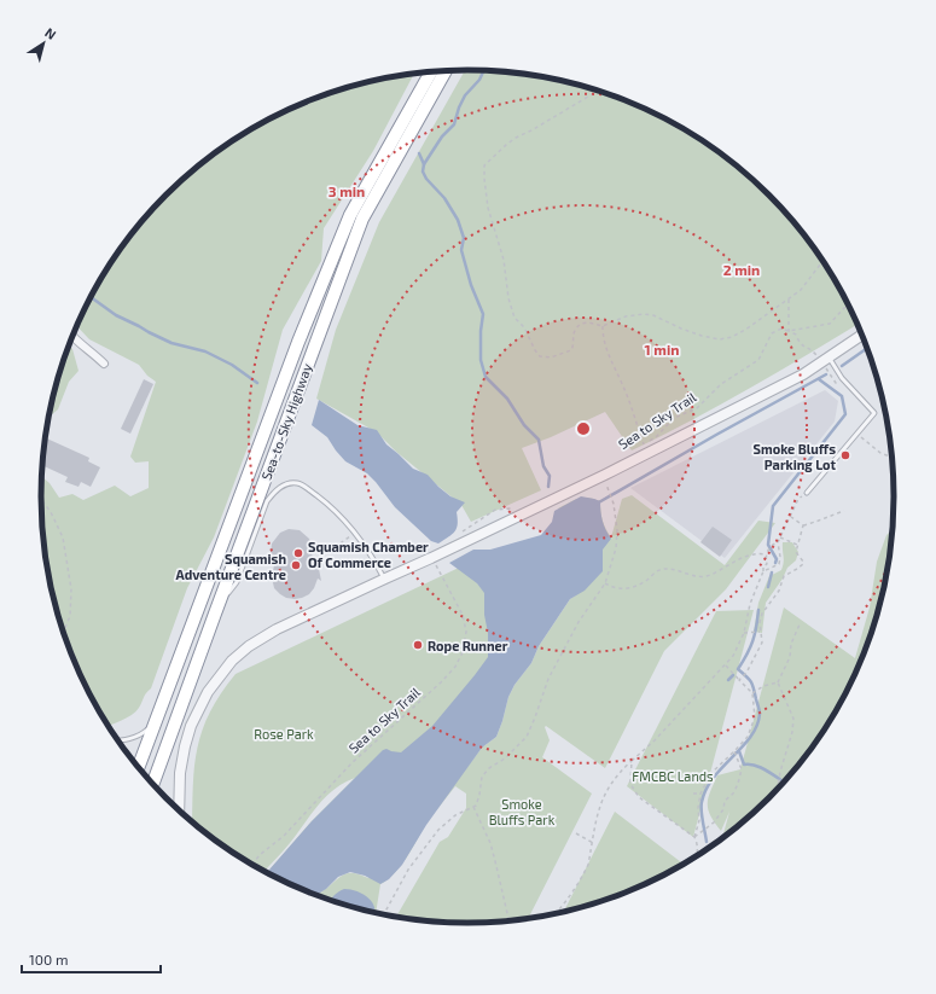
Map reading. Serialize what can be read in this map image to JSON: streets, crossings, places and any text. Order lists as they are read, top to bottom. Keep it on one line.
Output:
{"streets":{"highway":["Sea-to-Sky Highway"],"path":["Sea to Sky Trail"]},"parks":["Rose Park","FMCBC Lands","Smoke Bluffs Park"],"places":["Smoke Bluffs Parking Lot","Squamish Chamber Of Commerce","Squamish Adventure Centre","Rope Runner"],"scale_bar":"100 m","north":"top right","rings":["3 min","2 min","1 min"]}
